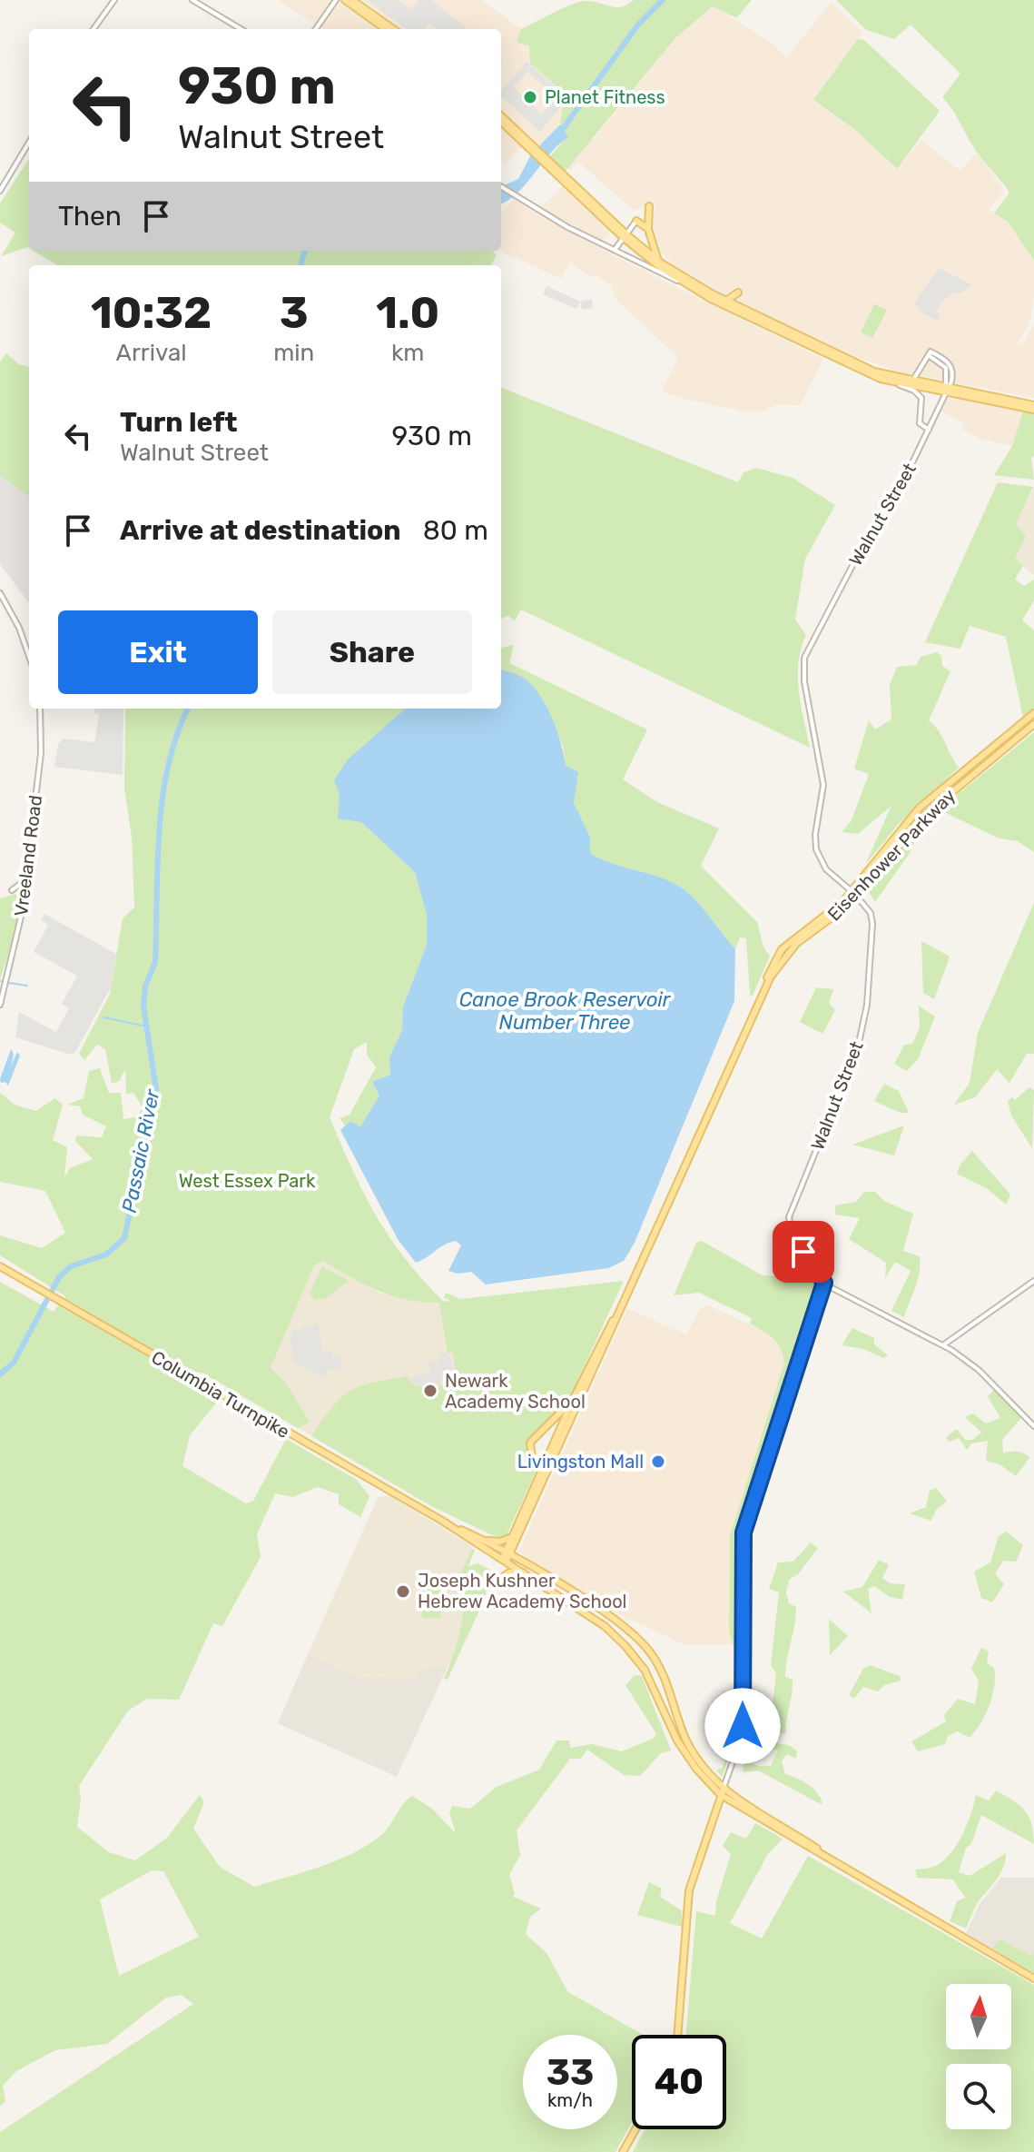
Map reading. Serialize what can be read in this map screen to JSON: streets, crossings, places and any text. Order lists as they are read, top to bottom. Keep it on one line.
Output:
{"streets":{"main road":["Eisenhower Parkway","Columbia Turnpike"],"street":["Walnut Street","Vreeland Road"]},"crossings":[["Walnut Street","Eisenhower Parkway"],["Eisenhower Parkway","Columbia Turnpike"]],"water":["Canoe Brook Reservoir Number Three","Passaic River"],"parks":["West Essex Park"],"places":["Planet Fitness","Newark Academy School","Livingston Mall","Joseph Kushner Hebrew Academy School"],"north":"top","page":{"turn":["930 m","Walnut Street"],"then":"Then","eta":["10:32","Arrival","3","min","1.0","km"],"list":[{"name":"Turn left","note":"Walnut Street","value":"930 m"},{"name":"Arrive at destination","value":"80 m"}],"buttons":["Exit","Share"],"speed":"33 km/h","limit":"40"}}
